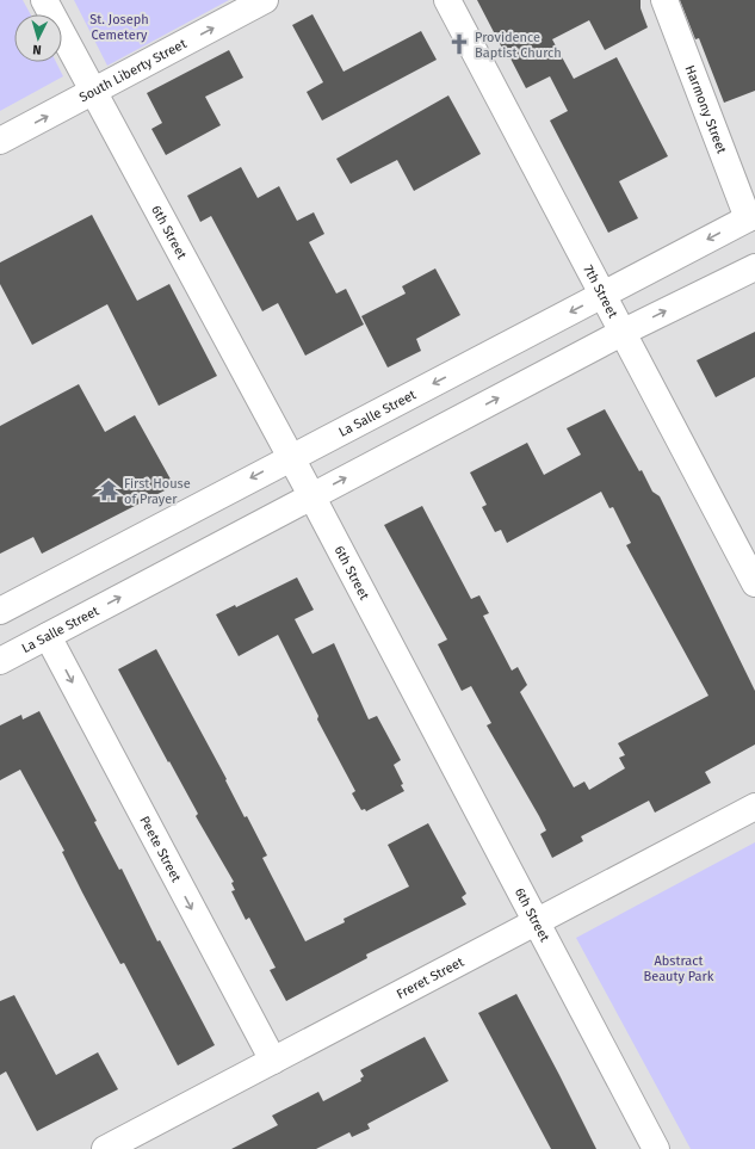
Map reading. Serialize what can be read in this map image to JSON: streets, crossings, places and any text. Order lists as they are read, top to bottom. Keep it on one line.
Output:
{"streets":{"street":["South Liberty Street","Harmony Street","6th Street","7th Street","La Salle Street","Peete Street","Freret Street"]},"crossings":[["South Liberty Street","6th Street"],["Harmony Street","La Salle Street"],["6th Street","La Salle Street"],["6th Street","Freret Street"],["7th Street","La Salle Street"],["La Salle Street","Peete Street"],["Peete Street","Freret Street"]],"one_way":["South Liberty Street","Peete Street"],"parks":["St. Joseph Cemetery","Abstract Beauty Park"],"places":{"church":["Providence Baptist Church"],"temple":["First House of Prayer"]},"north":"bottom"}
